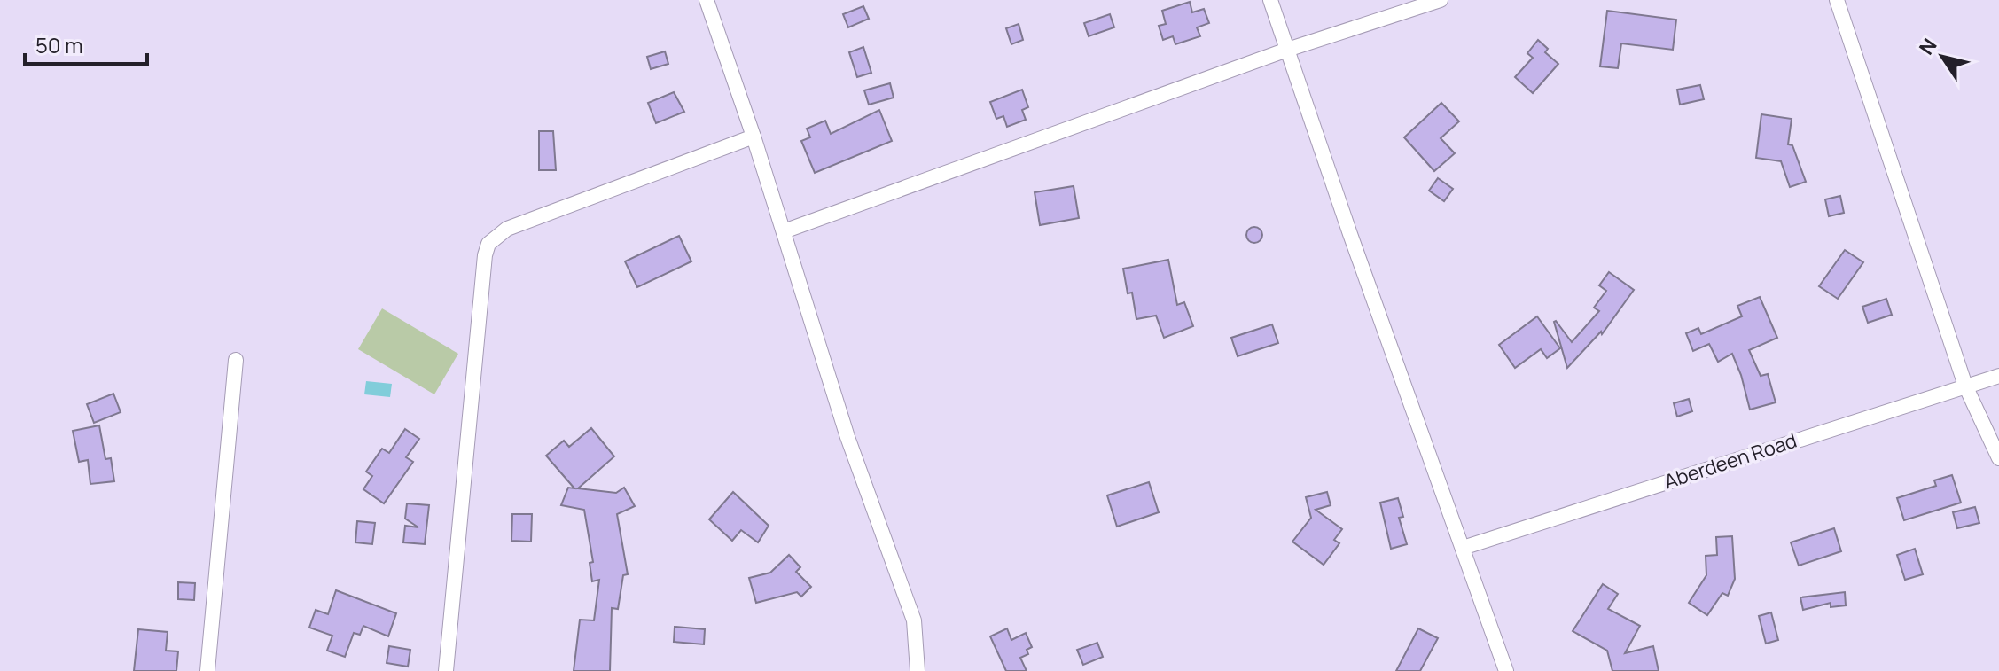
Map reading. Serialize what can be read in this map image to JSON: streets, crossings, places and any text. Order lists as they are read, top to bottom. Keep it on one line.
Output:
{"streets":{"street":["Aberdeen Road"]},"scale_bar":"50 m","north":"top left"}
